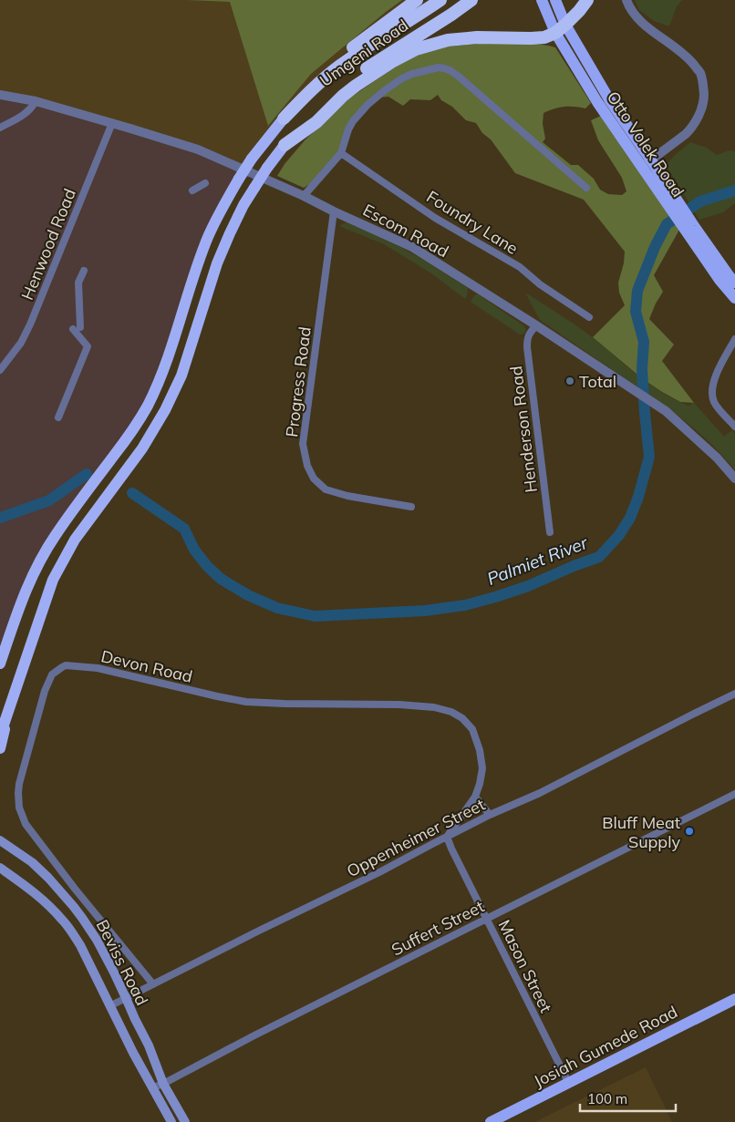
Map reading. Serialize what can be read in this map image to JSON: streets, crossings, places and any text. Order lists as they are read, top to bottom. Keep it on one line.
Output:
{"streets":{"highway":["Umgeni Road"],"main road":["Otto Volek Road","Beviss Road","Josiah Gumede Road"],"street":["Foundry Lane","Escom Road","Henwood Road","Progress Road","Henderson Road","Devon Road","Oppenheimer Street","Suffert Street","Mason Street"]},"crossings":[["Escom Road","Henwood Road"],["Escom Road","Progress Road"],["Escom Road","Henderson Road"],["Devon Road","Oppenheimer Street"],["Devon Road","Mason Street"],["Oppenheimer Street","Beviss Road"],["Oppenheimer Street","Mason Street"],["Suffert Street","Beviss Road"],["Suffert Street","Mason Street"],["Mason Street","Josiah Gumede Road"]],"water":["Palmiet River"],"places":["Total","Bluff Meat Supply"],"scale_bar":"100 m"}
